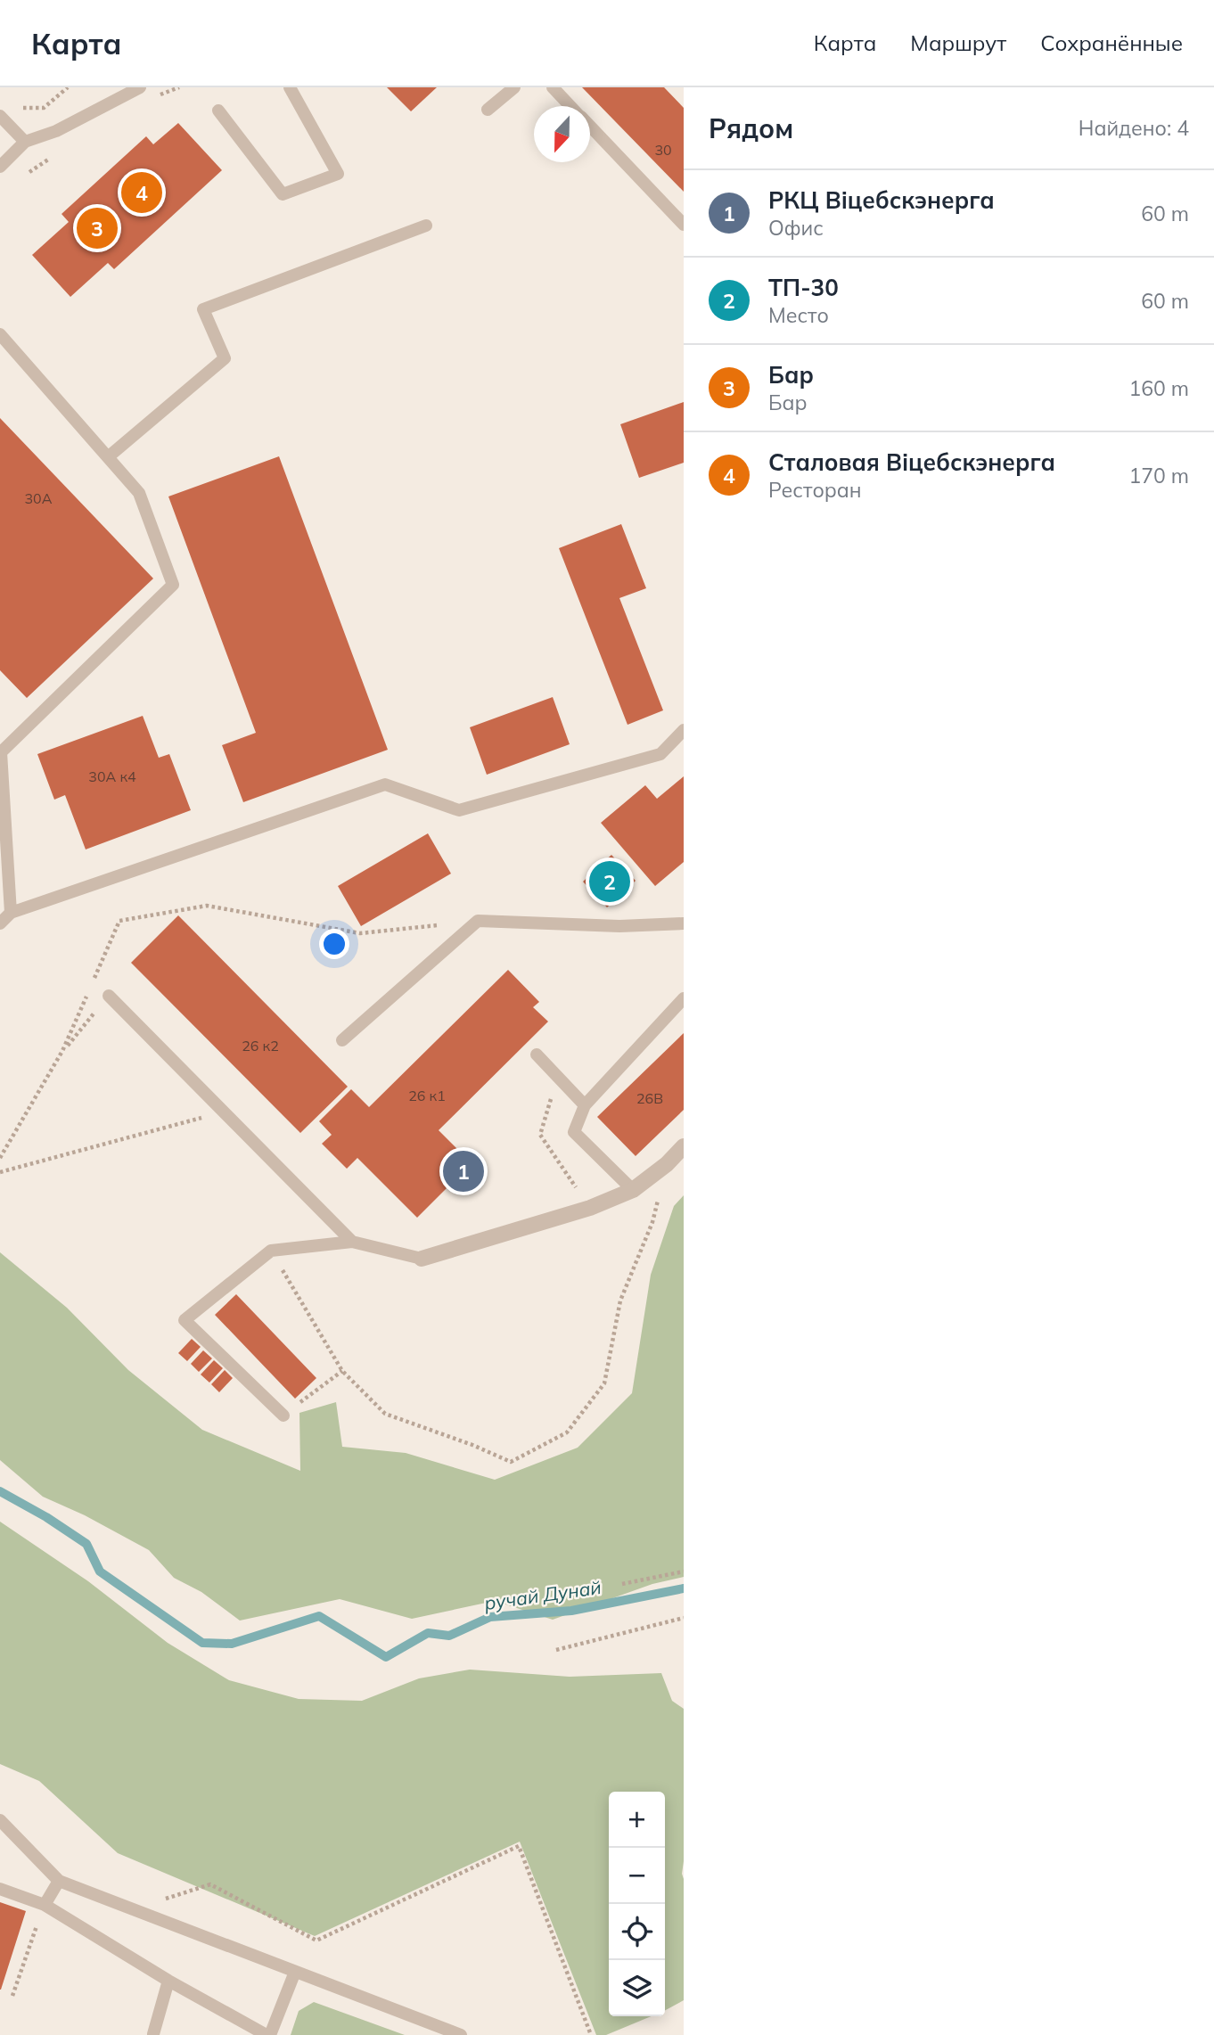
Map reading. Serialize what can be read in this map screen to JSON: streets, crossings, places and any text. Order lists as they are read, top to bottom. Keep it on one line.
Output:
{"water":["ручай Дунай"],"house_numbers":["30","30А","30А к4","26 к2","26 к1","26В"],"north":"bottom","page":{"header":"Карта","nav":["Карта","Маршрут","Сохранённые"],"heading":["Рядом","Найдено: 4"],"pins":["4","3","2","1"],"list":[{"mark":"1","name":"РКЦ Віцебскэнерга","note":"Офис","value":"60 m"},{"mark":"2","name":"ТП-30","note":"Место","value":"60 m"},{"mark":"3","name":"Бар","note":"Бар","value":"160 m"},{"mark":"4","name":"Сталовая Віцебскэнерга","note":"Ресторан","value":"170 m"}],"map_buttons":["+","−"]}}
